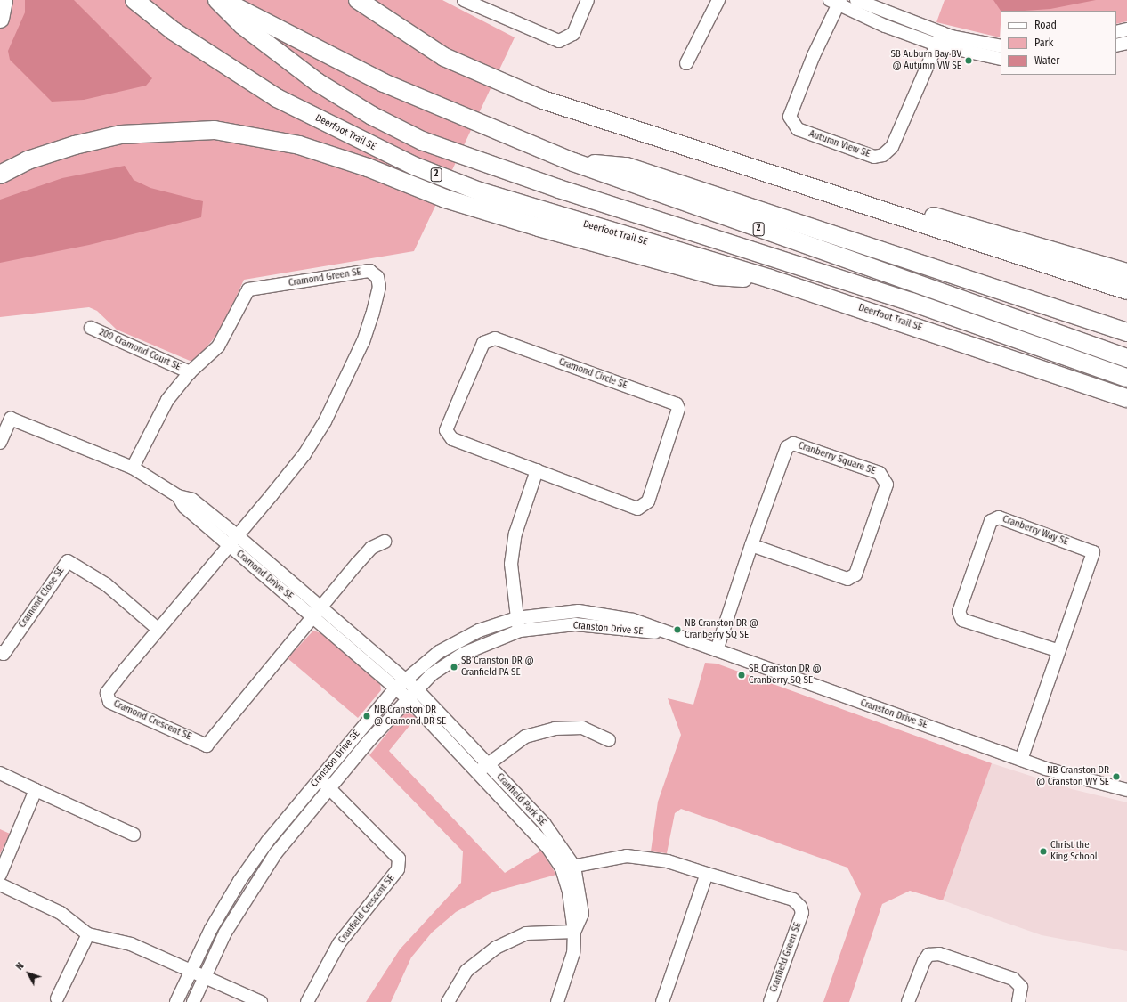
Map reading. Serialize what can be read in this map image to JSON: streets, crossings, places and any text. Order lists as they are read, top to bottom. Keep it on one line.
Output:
{"streets":{"highway":["Deerfoot Trail SE","2"],"street":["Autumn View SE","Cramond Green SE","200 Cramond Court SE","Cramond Circle SE","Cranberry Square SE","Cranberry Way SE","Cramond Drive SE","Cramond Close SE","Cranston Drive SE","Cramond Crescent SE","Cranfield Park SE","Cranfield Crescent SE","Cranfield Green SE"]},"crossings":[["Cramond Green SE","200 Cramond Court SE"],["Cramond Green SE","Cramond Drive SE"],["Cranberry Square SE","Cranston Drive SE"],["Cranberry Way SE","Cranston Drive SE"],["Cramond Drive SE","Cranston Drive SE"],["Cramond Drive SE","Cramond Crescent SE"],["Cramond Drive SE","Cranfield Park SE"],["Cramond Close SE","Cramond Crescent SE"],["Cranston Drive SE","Cranfield Park SE"],["Cranston Drive SE","Cranfield Crescent SE"],["Cranfield Park SE","Cranfield Green SE"]],"places":["SB Auburn Bay BV @ Autumn VW SE","NB Cranston DR @ Cranberry SQ SE","SB Cranston DR @ Cranfield PA SE","SB Cranston DR @ Cranberry SQ SE","NB Cranston DR @ Cramond DR SE","NB Cranston DR @ Cranston WY SE","Christ the King School"],"legend":["Road","Park","Water"],"north":"top left"}
